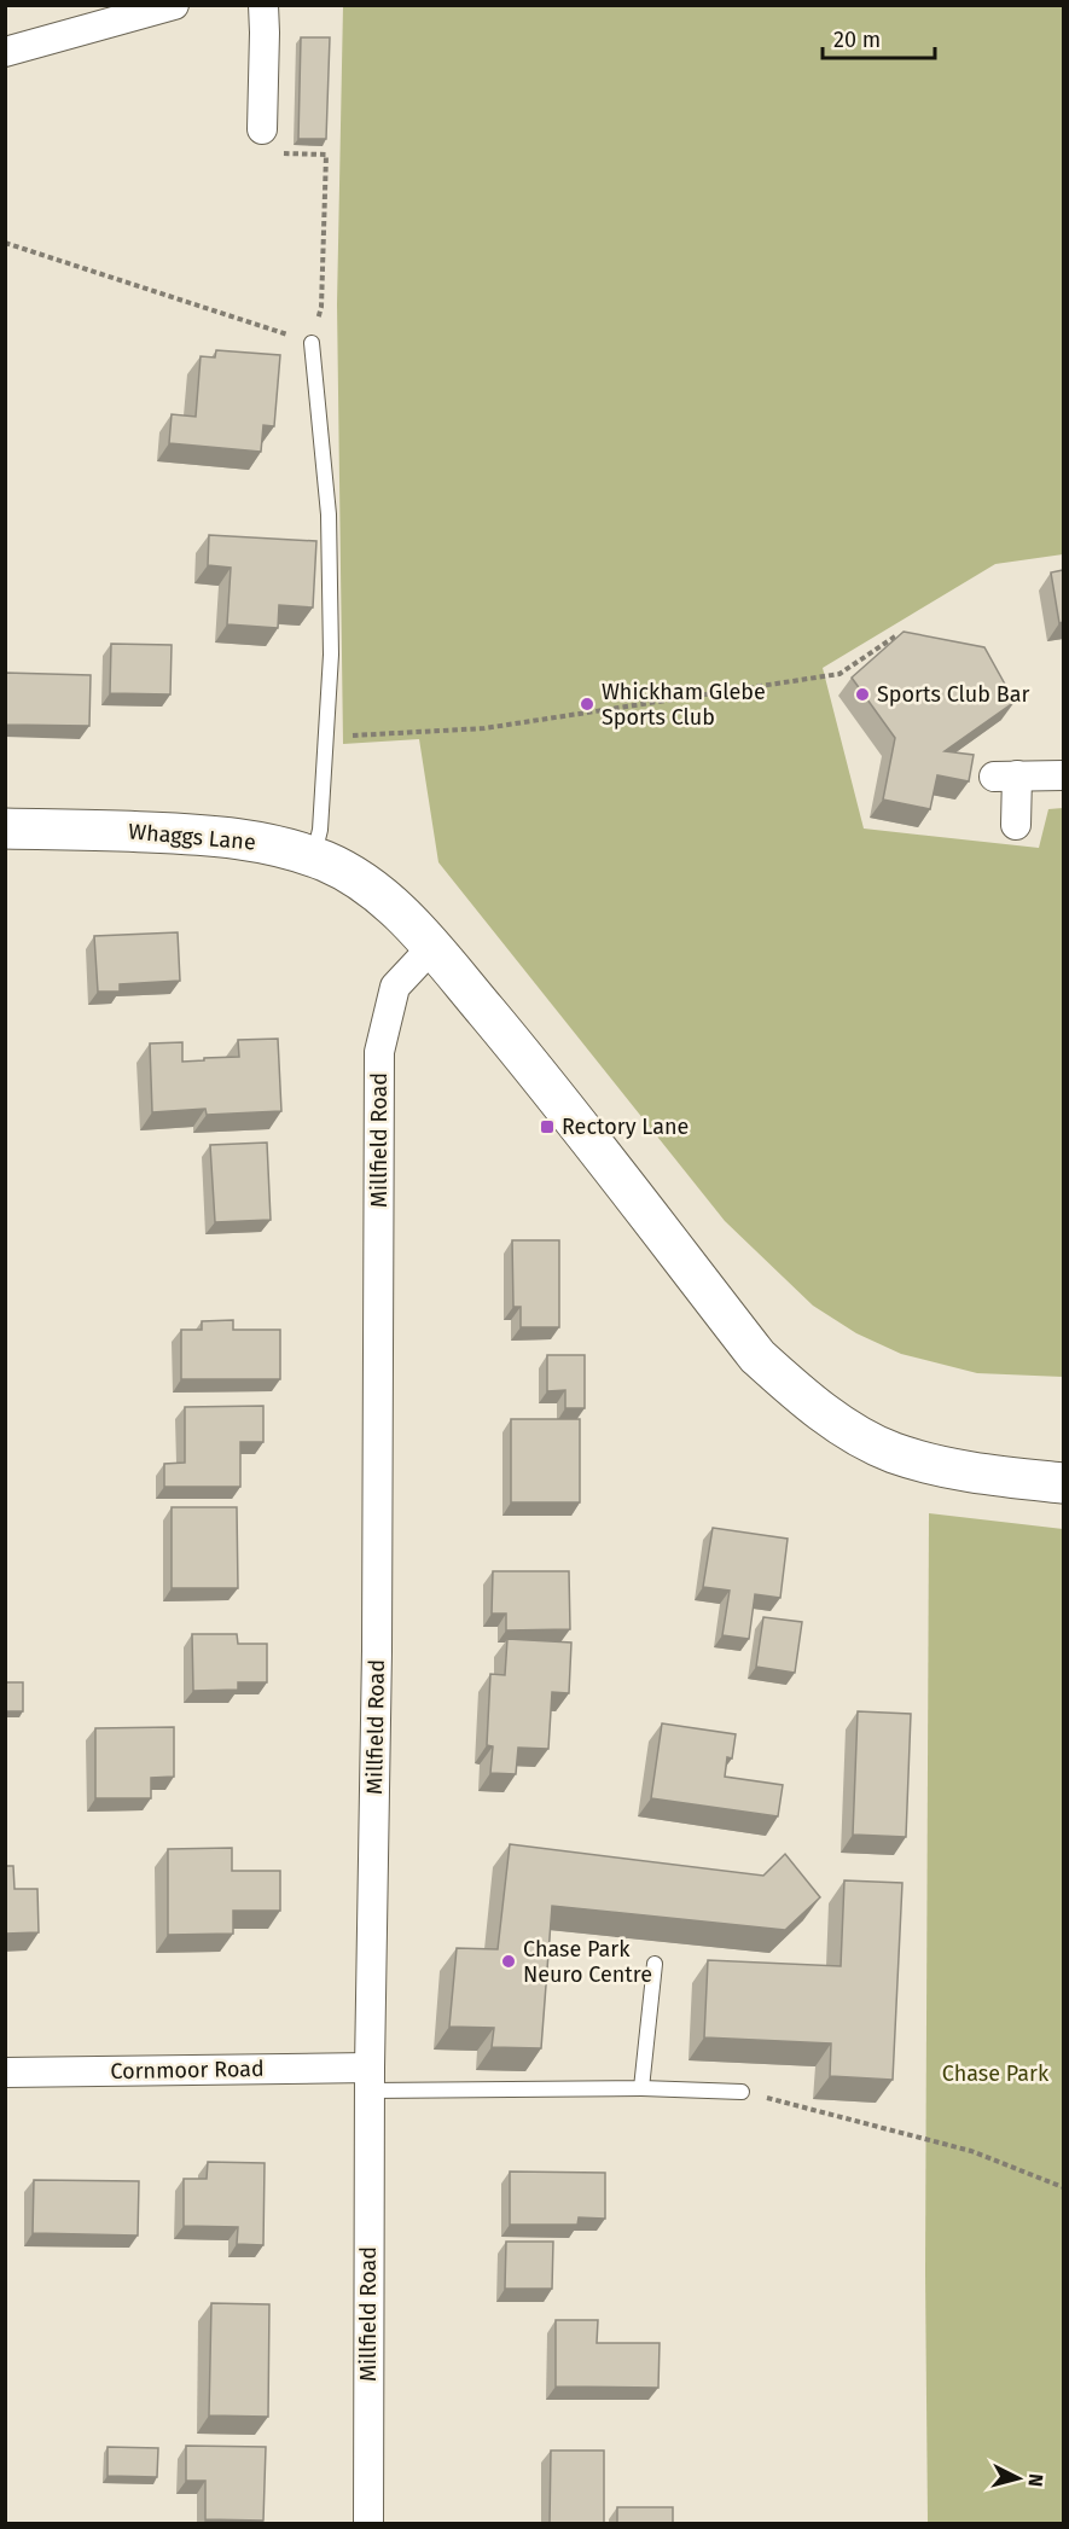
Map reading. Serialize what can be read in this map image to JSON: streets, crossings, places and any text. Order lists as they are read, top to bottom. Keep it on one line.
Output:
{"streets":{"main road":["Whaggs Lane"],"street":["Millfield Road","Cornmoor Road"]},"crossings":[["Whaggs Lane","Millfield Road"],["Millfield Road","Cornmoor Road"]],"parks":["Chase Park"],"places":{"other":["Sports Club Bar","Whickham Glebe Sports Club","Chase Park Neuro Centre"],"transit":["Rectory Lane"]},"scale_bar":"20 m","north":"right"}
